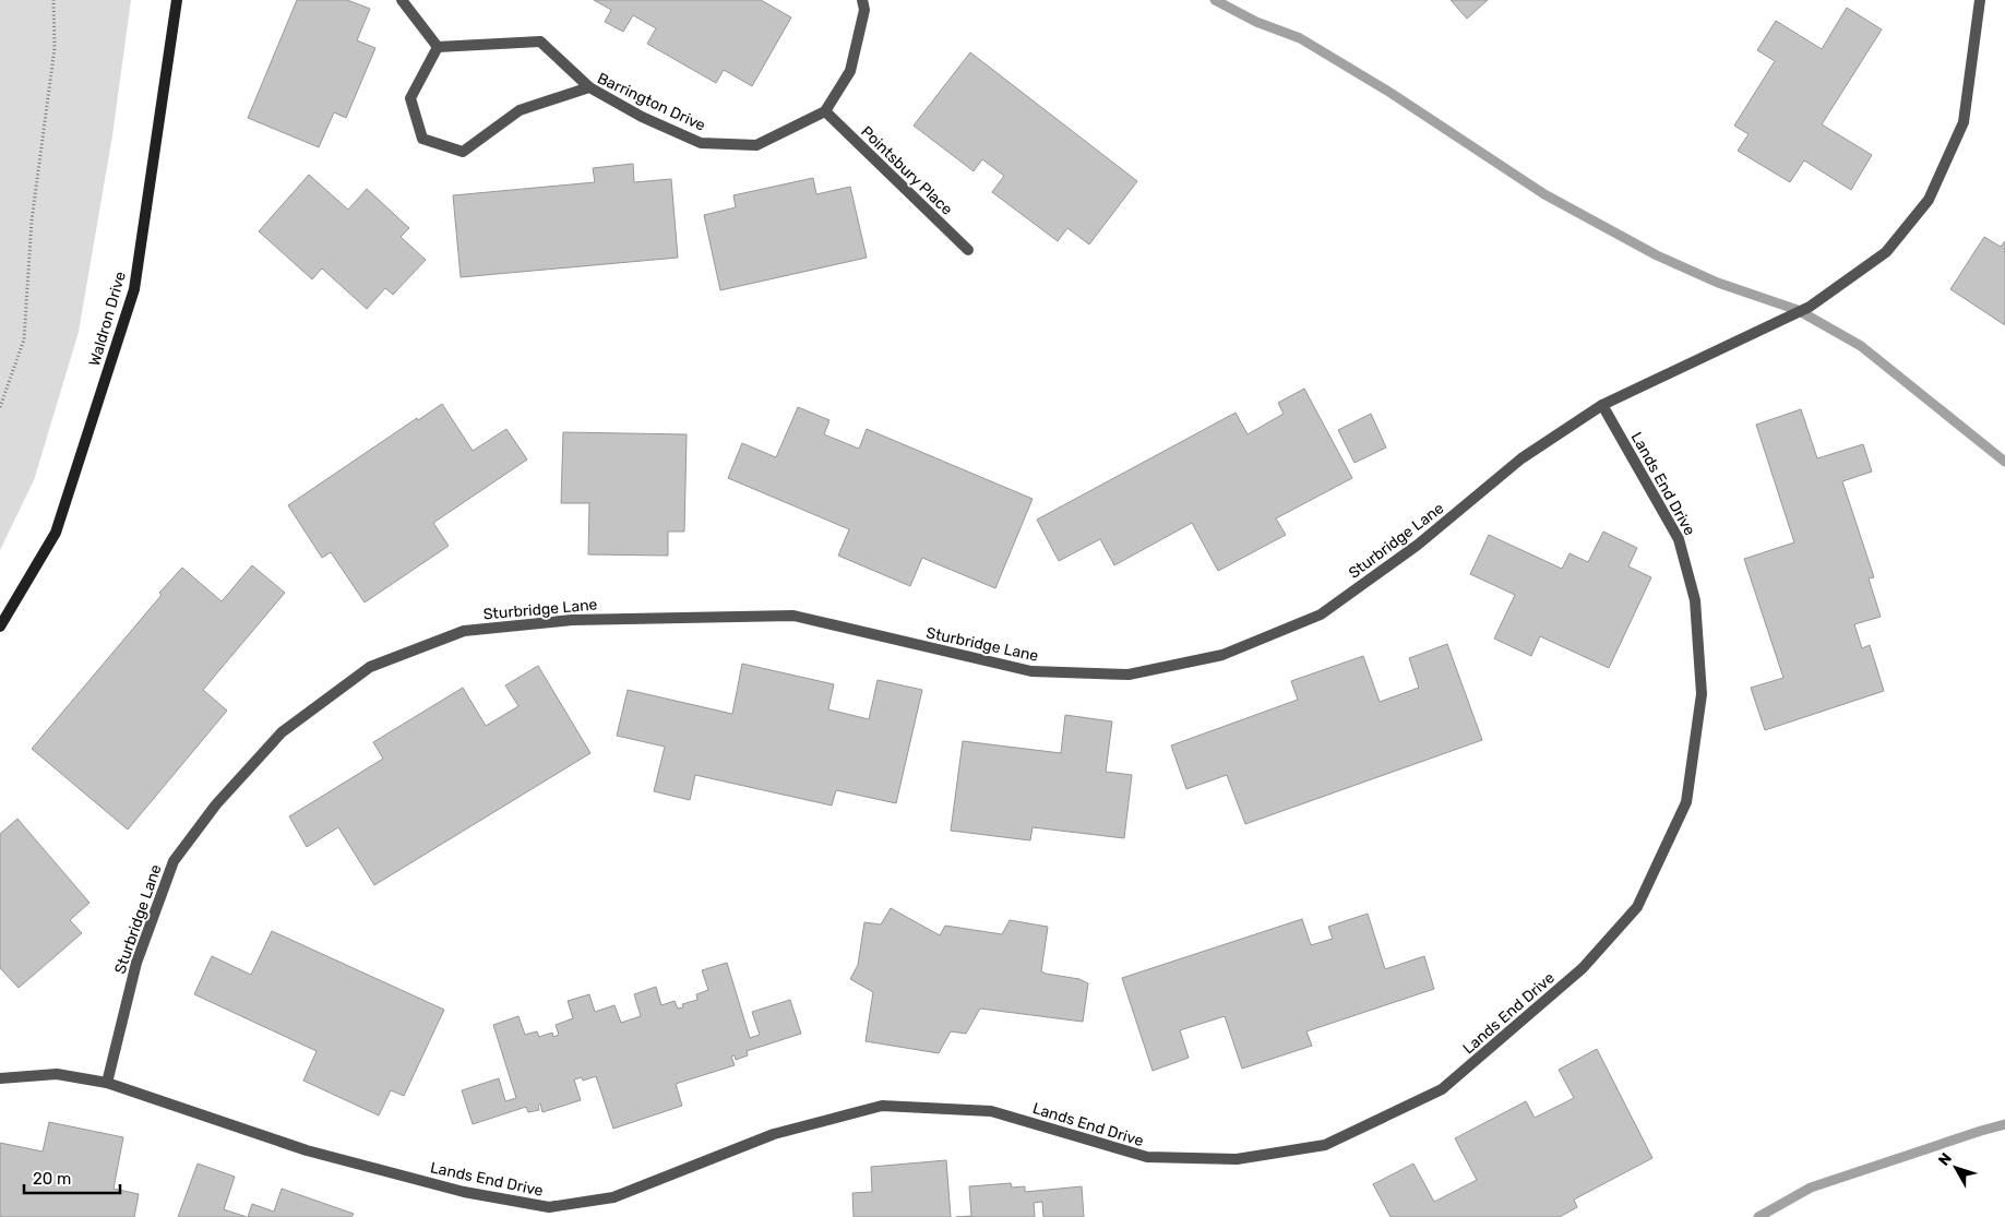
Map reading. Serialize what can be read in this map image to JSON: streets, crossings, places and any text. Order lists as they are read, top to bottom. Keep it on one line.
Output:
{"streets":{"street":["Barrington Drive","Pointsbury Place","Waldron Drive","Lands End Drive","Sturbridge Lane"]},"crossings":[["Barrington Drive","Pointsbury Place"],["Lands End Drive","Sturbridge Lane"]],"scale_bar":"20 m","north":"top left"}
